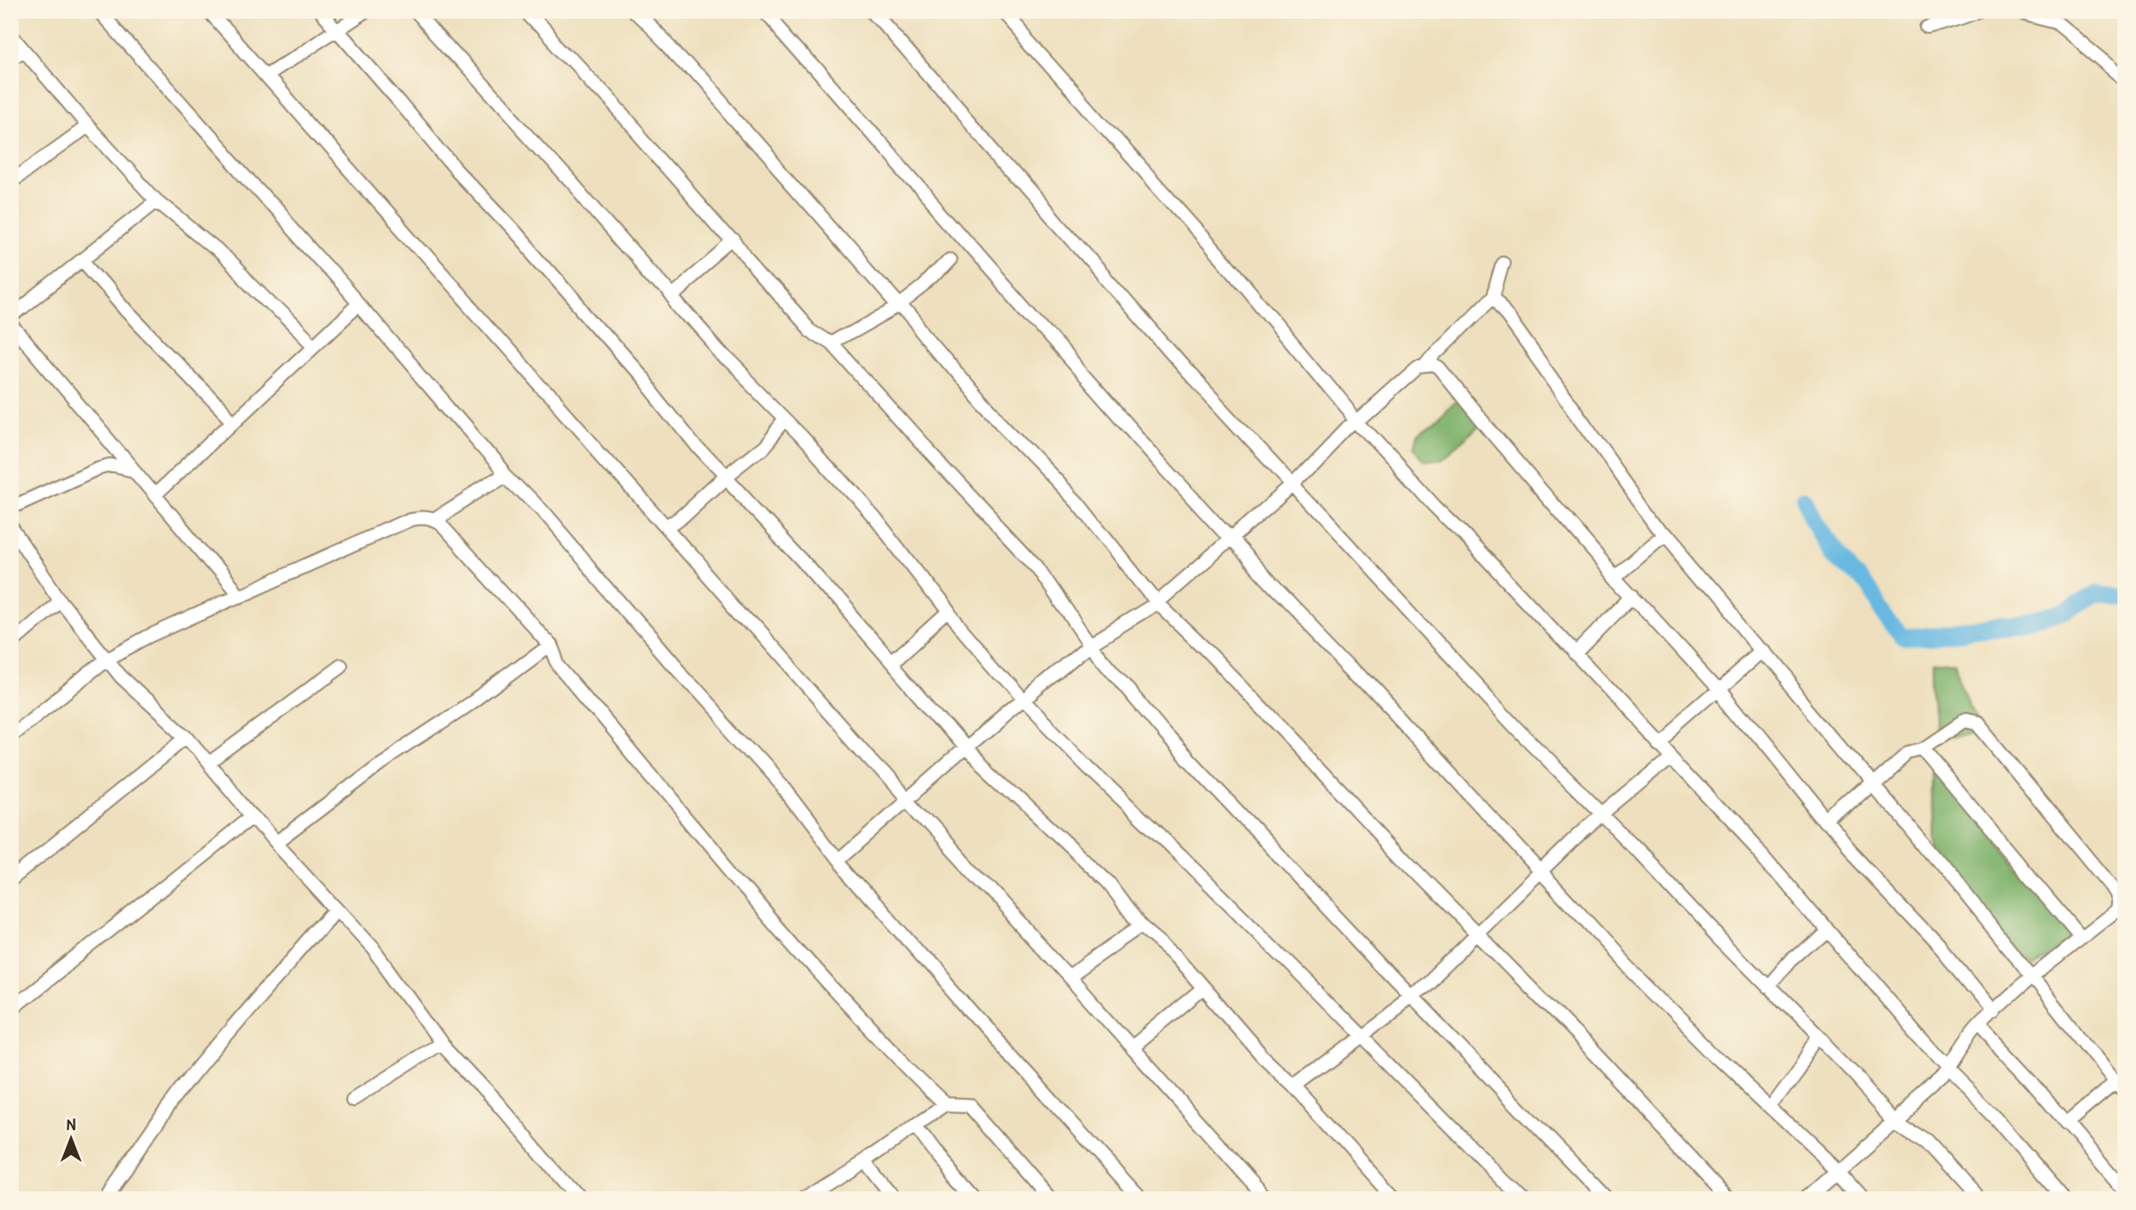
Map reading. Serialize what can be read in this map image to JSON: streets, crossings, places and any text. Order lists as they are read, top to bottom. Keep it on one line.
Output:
{"north":"top"}
